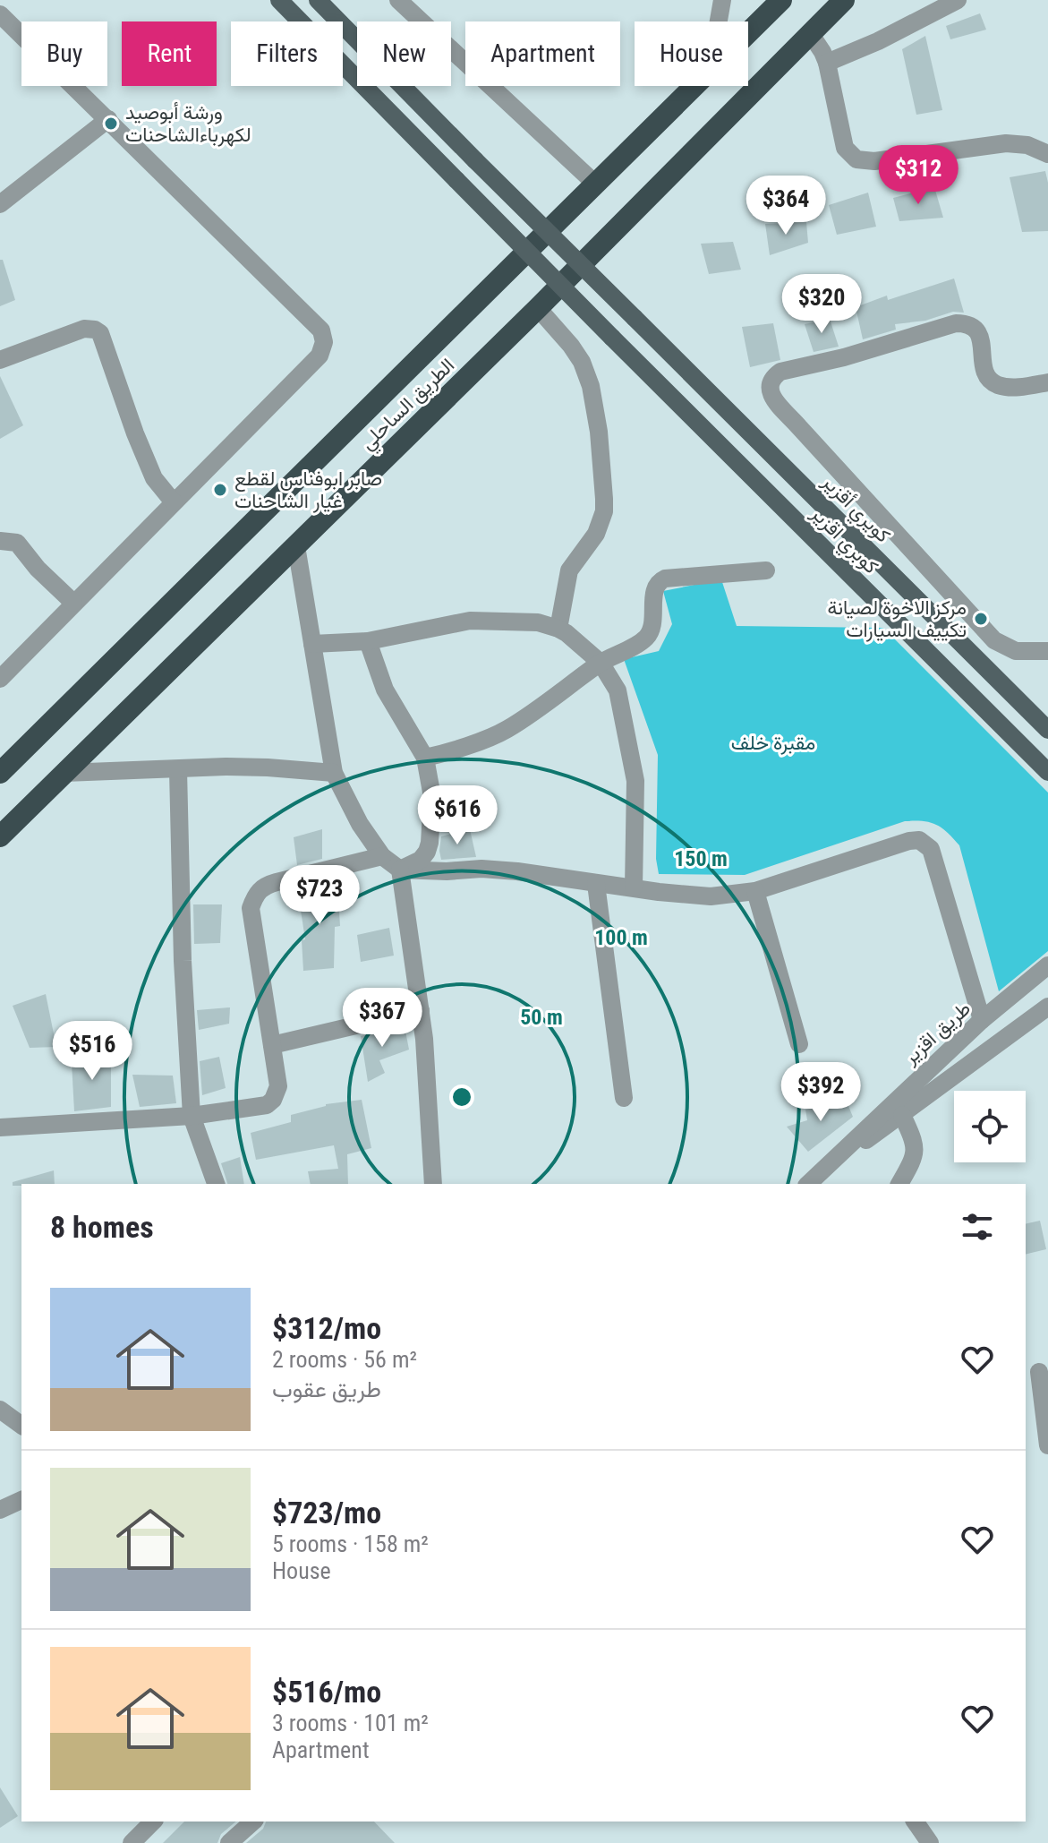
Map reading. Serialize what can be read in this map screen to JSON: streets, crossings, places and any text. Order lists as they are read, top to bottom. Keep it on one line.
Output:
{"streets":{"highway":["الطريق الساحلي"],"main road":["كويري أقزير","كوبري اقزير"],"street":["طريق اقزير"]},"parks":["مقبرة خلف"],"places":["ورشة أبوصيد لكهرباءالشاحنات","صابر ابوفناس لقطع غيار الشاحنات","مركز الاخوة لصيانة تكييف السيارات"],"page":{"chip":["Buy","Rent","Filters","New","Apartment","House"],"price":["$312","$364","$320","$616","$723","$367","$516","$392"],"heading":"8 homes","list":[{"name":"$312/mo","note":"2 rooms · 56 m² · طريق عقوب"},{"name":"$723/mo","note":"5 rooms · 158 m² · House"},{"name":"$516/mo","note":"3 rooms · 101 m² · Apartment"}]},"rings":["150 m","100 m","50 m"]}
